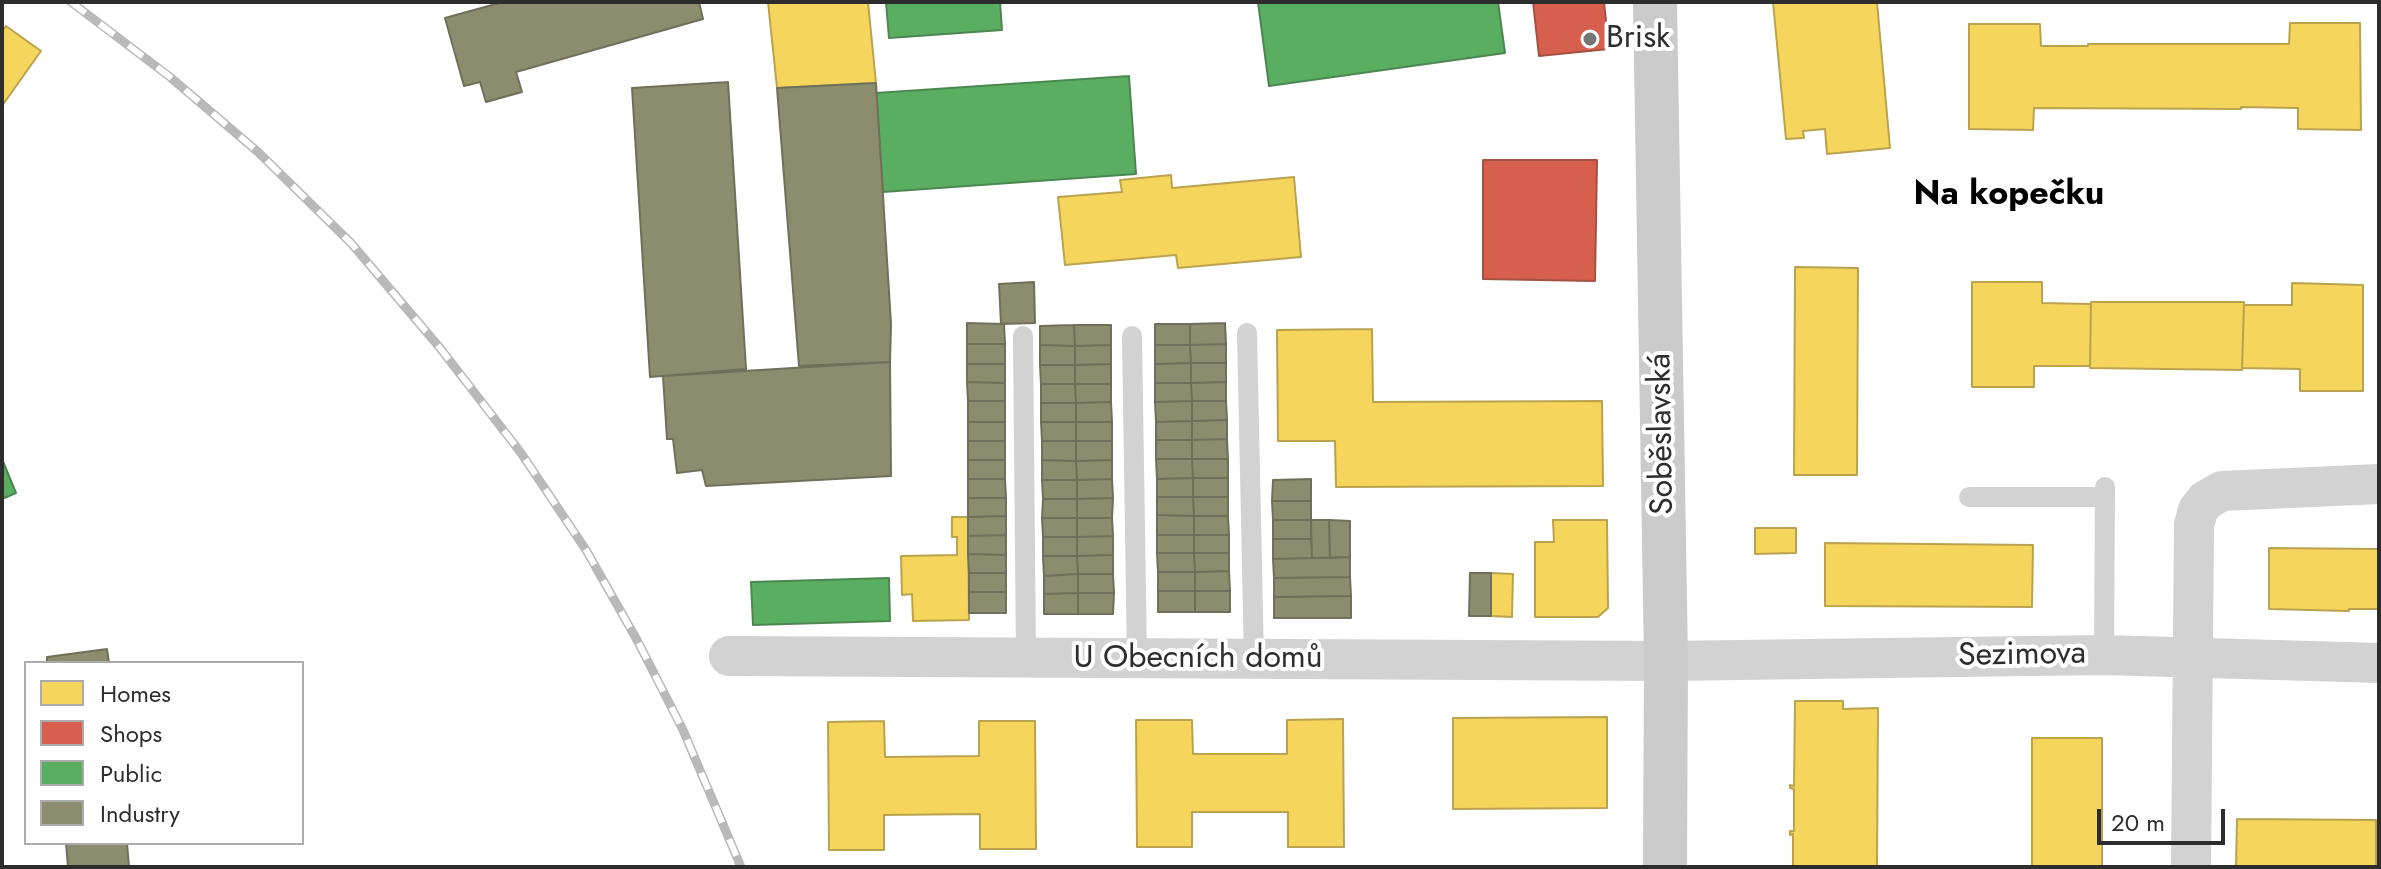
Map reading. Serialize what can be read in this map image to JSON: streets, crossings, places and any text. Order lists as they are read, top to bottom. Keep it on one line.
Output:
{"streets":{"main road":["Soběslavská"],"street":["Sezimova","U Obecních domů"]},"crossings":[["Soběslavská","Sezimova"],["Soběslavská","U Obecních domů"],["Sezimova","U Obecních domů"]],"districts":["Na kopečku"],"places":["Brisk"],"legend":["Homes","Shops","Public","Industry"],"scale_bar":"20 m"}
